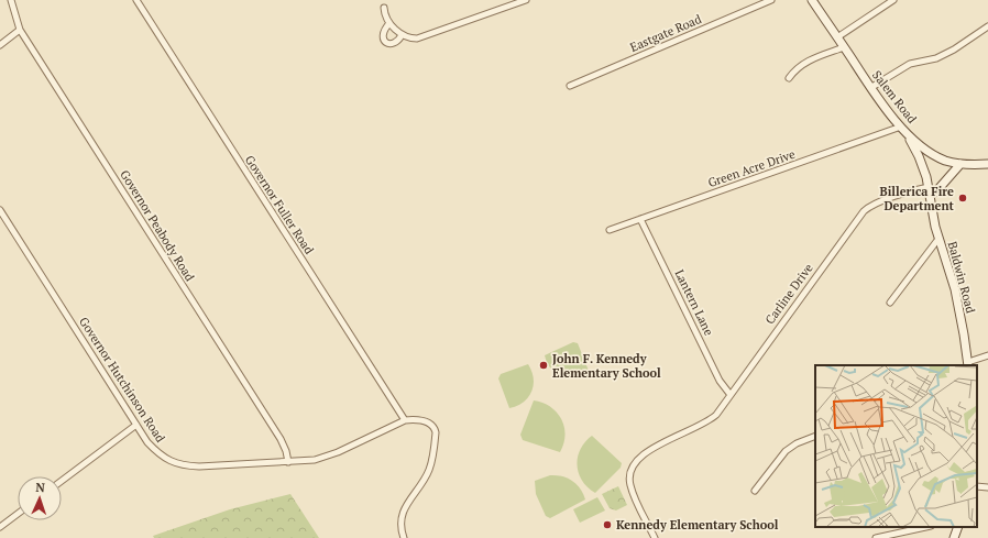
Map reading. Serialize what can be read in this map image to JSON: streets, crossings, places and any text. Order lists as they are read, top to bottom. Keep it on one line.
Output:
{"streets":{"street":["Eastgate Road","Salem Road","Green Acre Drive","Governor Fuller Road","Governor Peabody Road","Baldwin Road","Carline Drive","Lantern Lane","Governor Hutchinson Road"]},"crossings":[["Salem Road","Green Acre Drive"],["Salem Road","Baldwin Road"],["Green Acre Drive","Baldwin Road"],["Green Acre Drive","Lantern Lane"],["Governor Fuller Road","Governor Hutchinson Road"],["Governor Peabody Road","Governor Hutchinson Road"],["Baldwin Road","Carline Drive"],["Carline Drive","Lantern Lane"]],"places":["Billerica Fire Department","John F. Kennedy Elementary School","Kennedy Elementary School"],"north":"top"}
